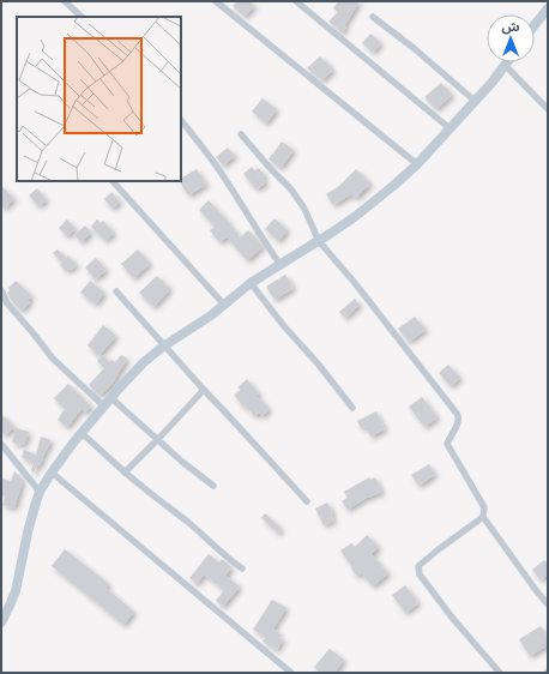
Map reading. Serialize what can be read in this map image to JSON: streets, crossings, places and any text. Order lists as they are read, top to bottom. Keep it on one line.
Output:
{"north":"top"}
